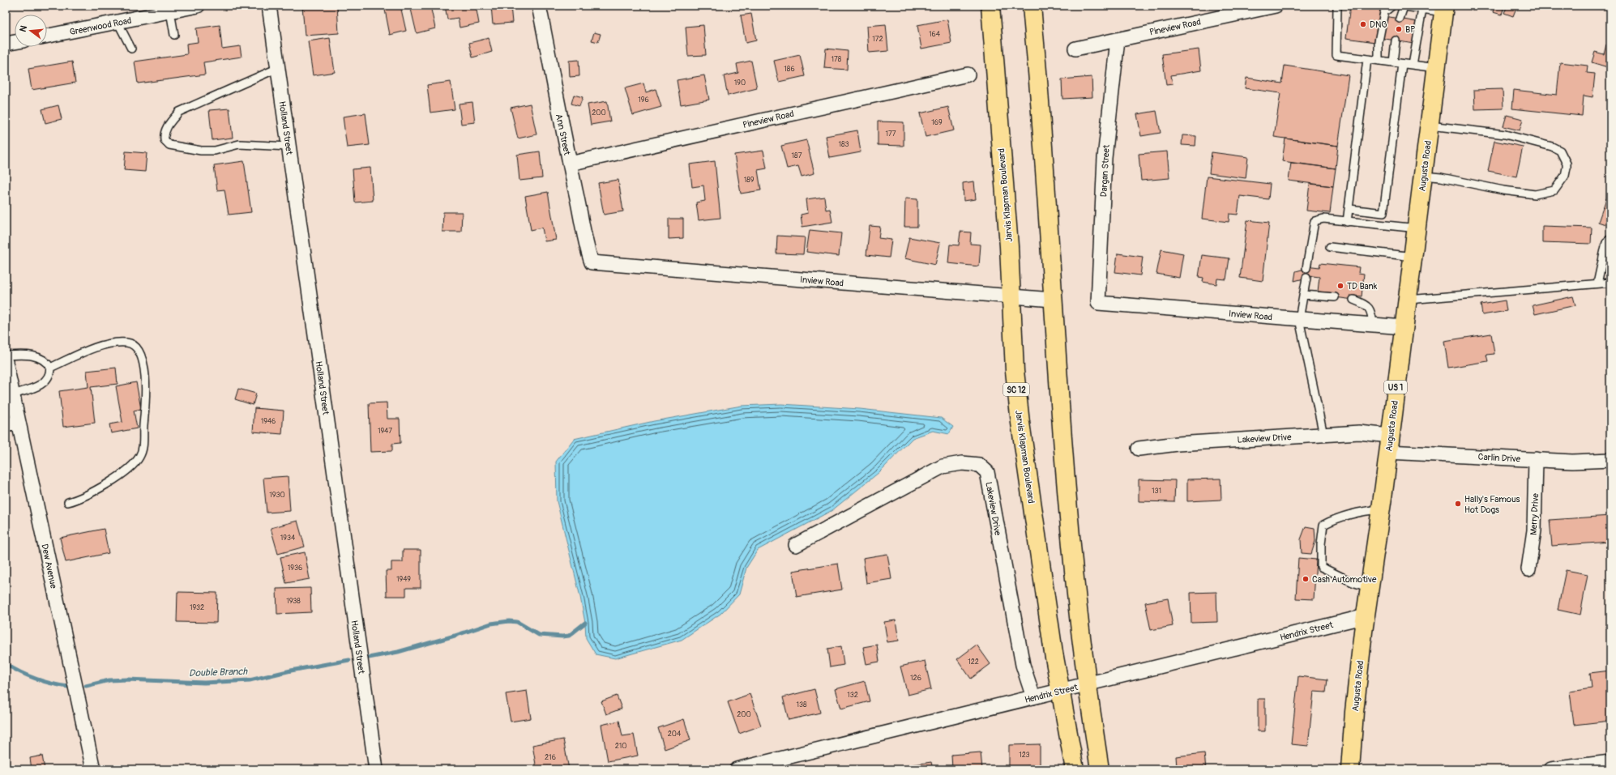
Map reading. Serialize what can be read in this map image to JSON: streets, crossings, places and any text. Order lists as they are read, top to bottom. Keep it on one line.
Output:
{"streets":{"main road":["Augusta Road","Jarvis Klapman Boulevard","US 1","SC 12"],"street":["Greenwood Road","Pineview Road","Holland Street","Ann Street","Dargan Street","Inview Road","Lakeview Drive","Carlin Drive","Merry Drive","Dew Avenue","Hendrix Street"]},"crossings":[["Pineview Road","Ann Street"],["Pineview Road","Dargan Street"],["Ann Street","Inview Road"],["Augusta Road","Inview Road"],["Augusta Road","Lakeview Drive"],["Augusta Road","Carlin Drive"],["Augusta Road","Hendrix Street"],["Dargan Street","Inview Road"],["Jarvis Klapman Boulevard","Inview Road"],["Jarvis Klapman Boulevard","Hendrix Street"],["Lakeview Drive","Carlin Drive"],["Lakeview Drive","Hendrix Street"],["Carlin Drive","Merry Drive"]],"water":["Double Branch"],"places":["DNG","BP","TD Bank","Hally's Famous Hot Dogs","Cash Automotive"],"house_numbers":["164","172","178","186","190","196","200","169","177","183","187","189","1946","1947","131","1930","1934","1936","1949","1938","1932","122","126","132","138","200","204","210","123","216"],"north":"left"}
